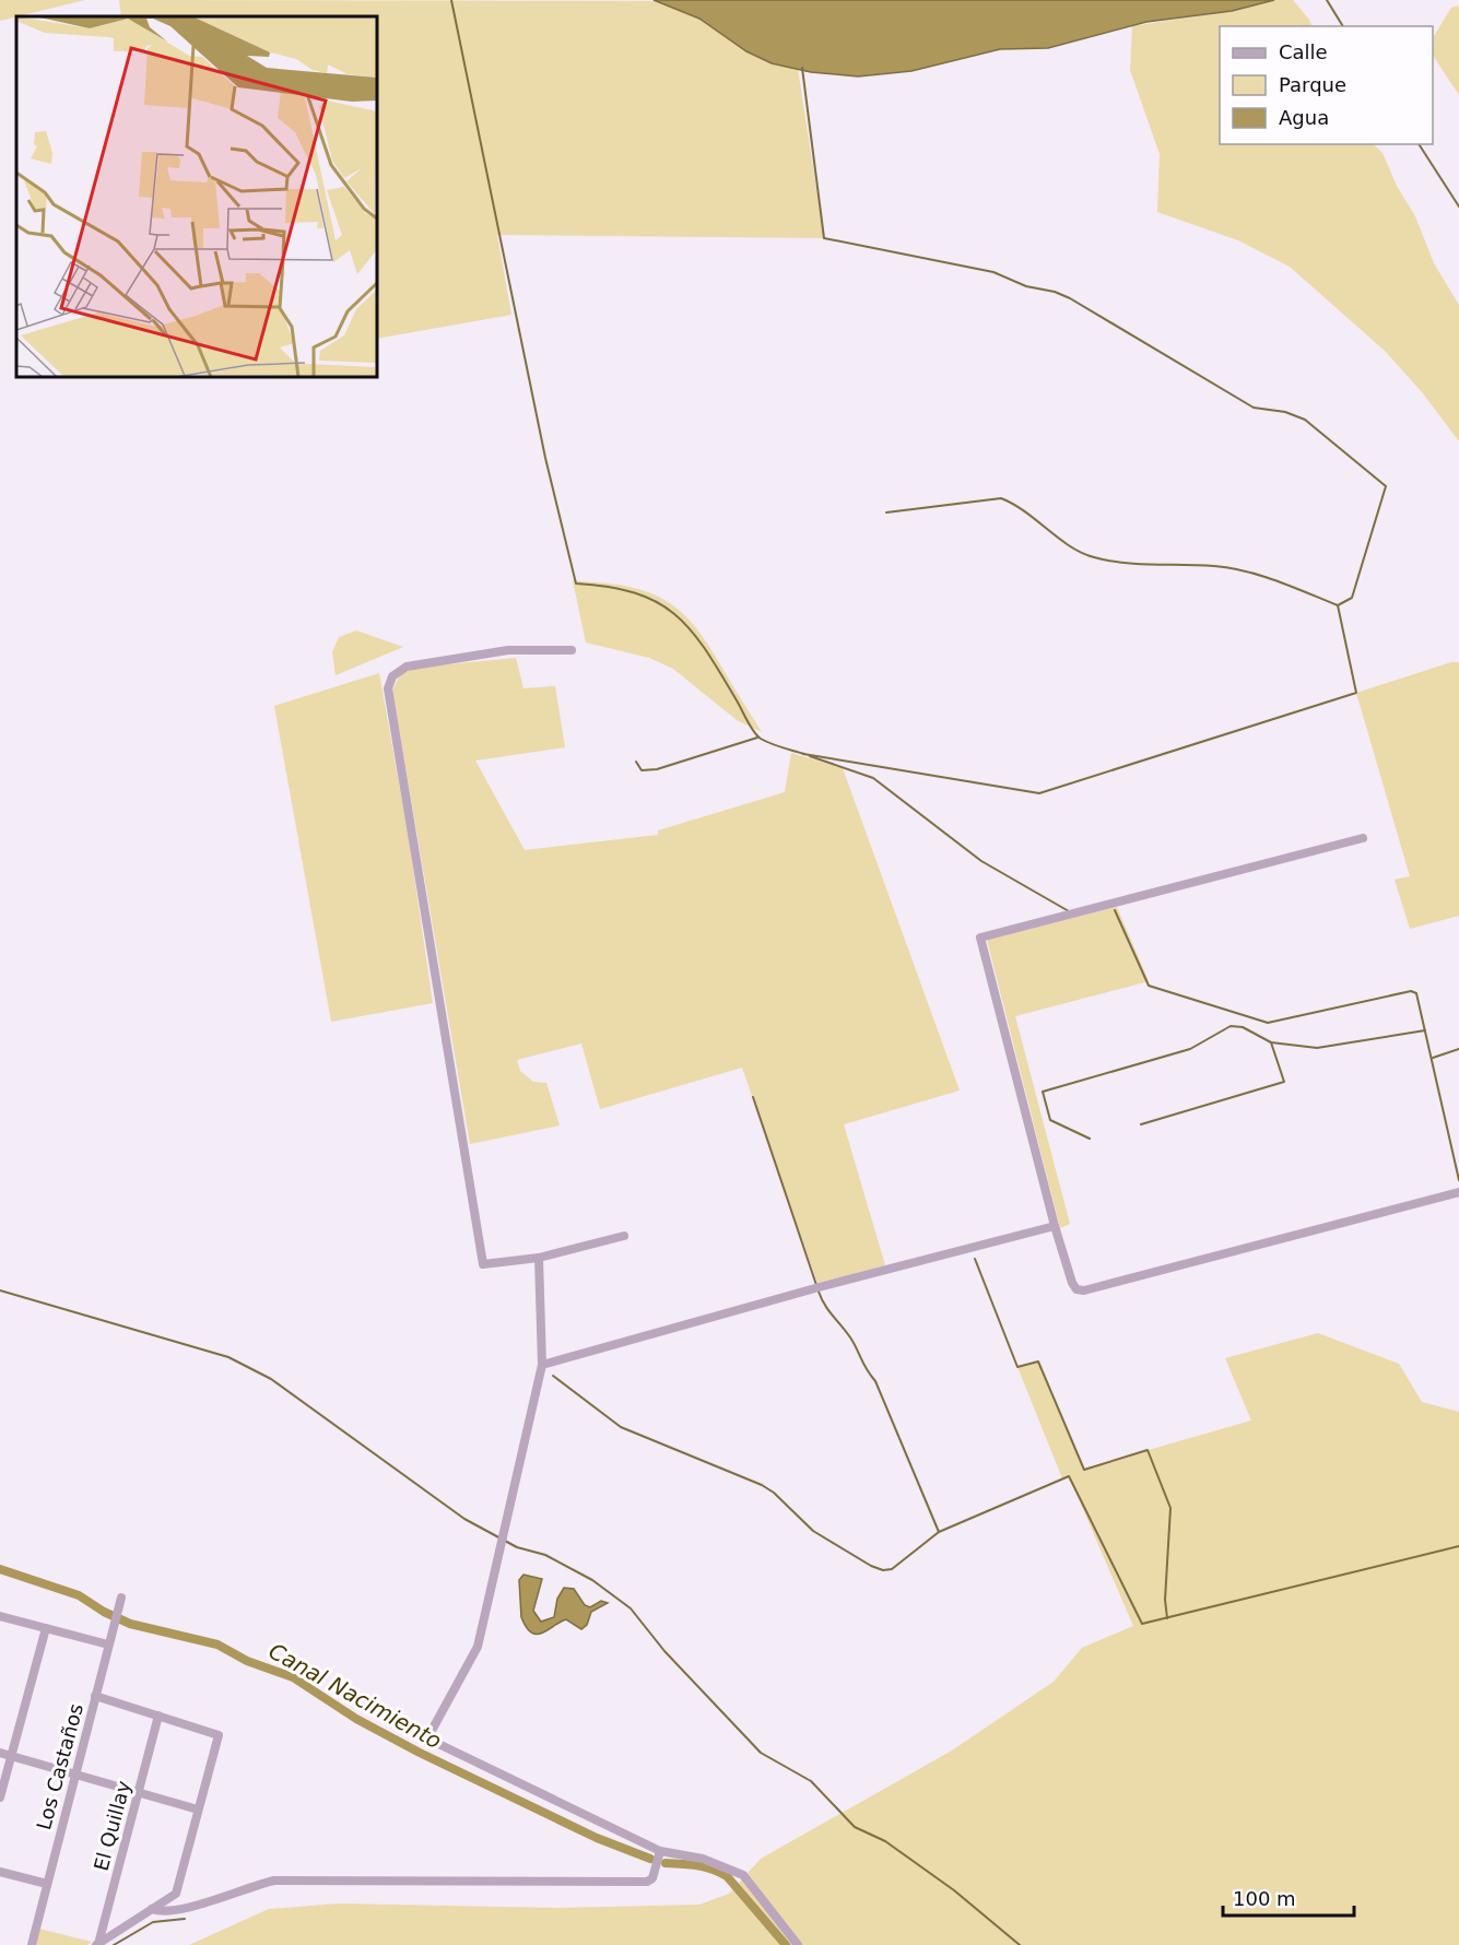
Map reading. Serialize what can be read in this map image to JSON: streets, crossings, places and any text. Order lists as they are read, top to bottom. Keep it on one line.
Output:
{"streets":{"street":["Los Castaños","El Quillay"]},"water":["Canal Nacimiento"],"legend":["Calle","Parque","Agua"],"scale_bar":"100 m"}
